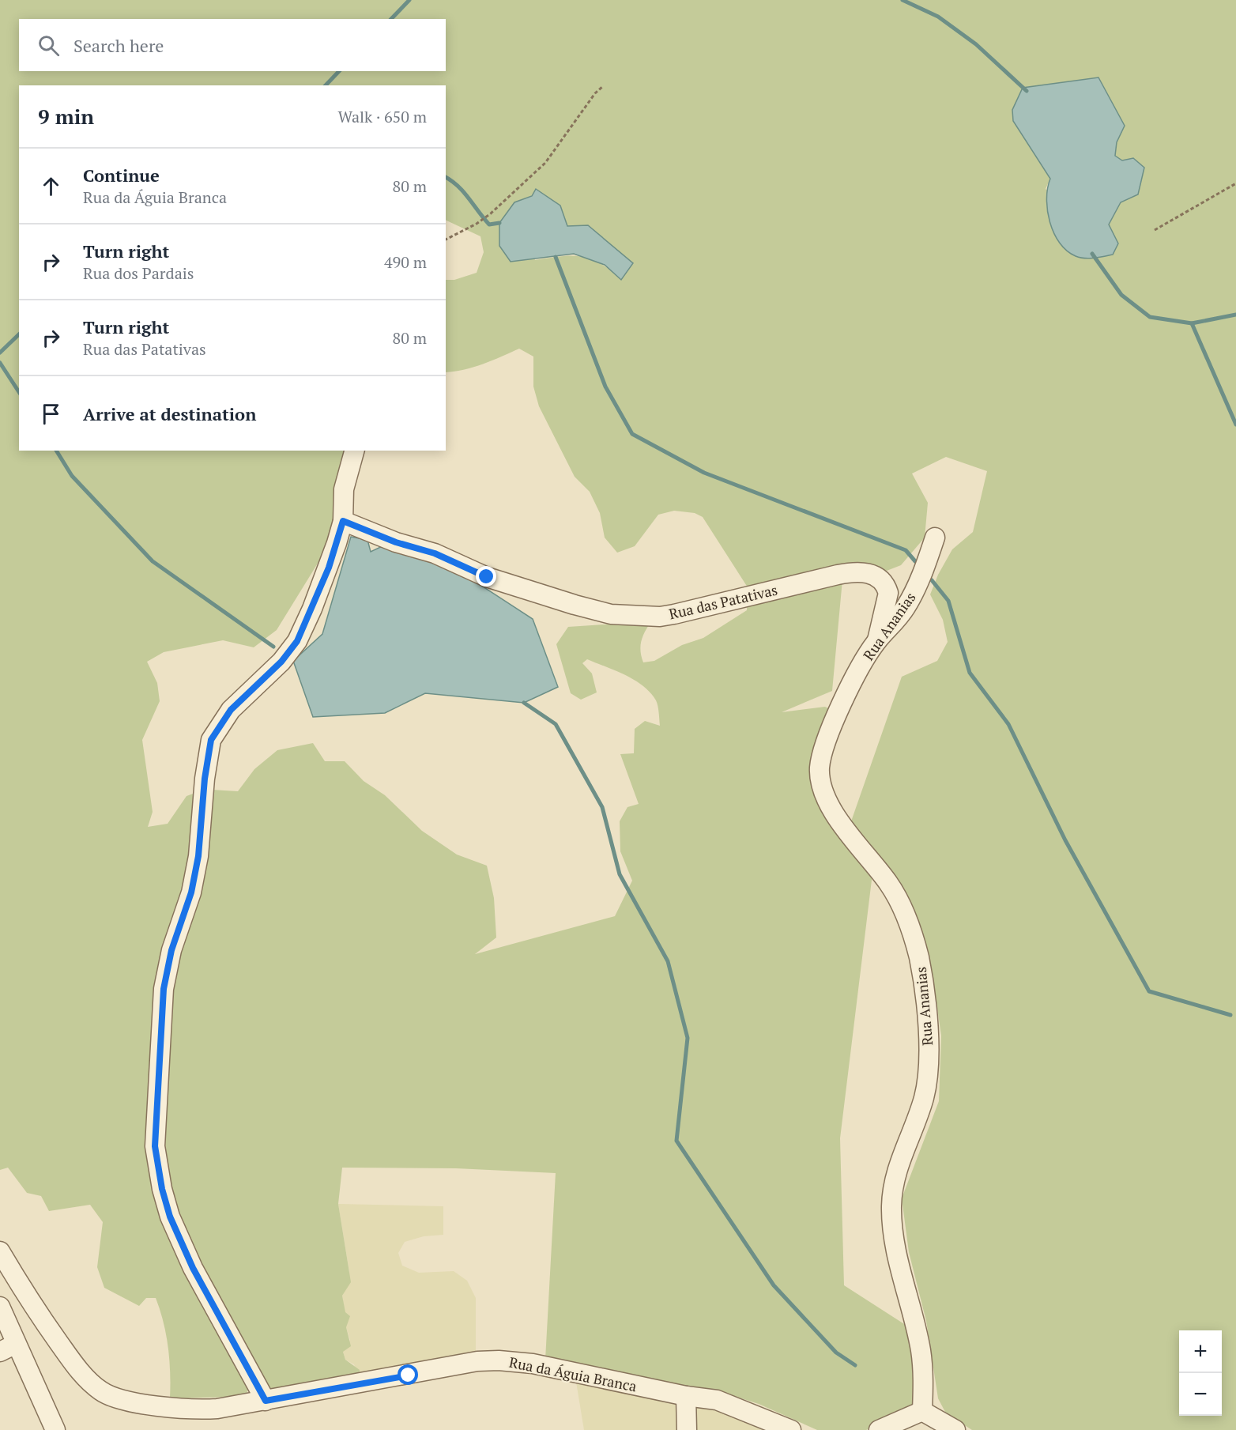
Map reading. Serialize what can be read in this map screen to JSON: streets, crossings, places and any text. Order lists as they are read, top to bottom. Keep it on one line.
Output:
{"streets":{"street":["Rua das Patativas","Rua Ananias","Rua da Águia Branca"]},"crossings":[["Rua das Patativas","Rua Ananias"]],"page":{"search":"Search here","heading":["9 min","Walk · 650 m"],"list":[["Continue","Rua da Águia Branca","80 m"],["Turn right","Rua dos Pardais","490 m"],["Turn right","Rua das Patativas","80 m"],"Arrive at destination"],"map_buttons":["+","−"]}}
